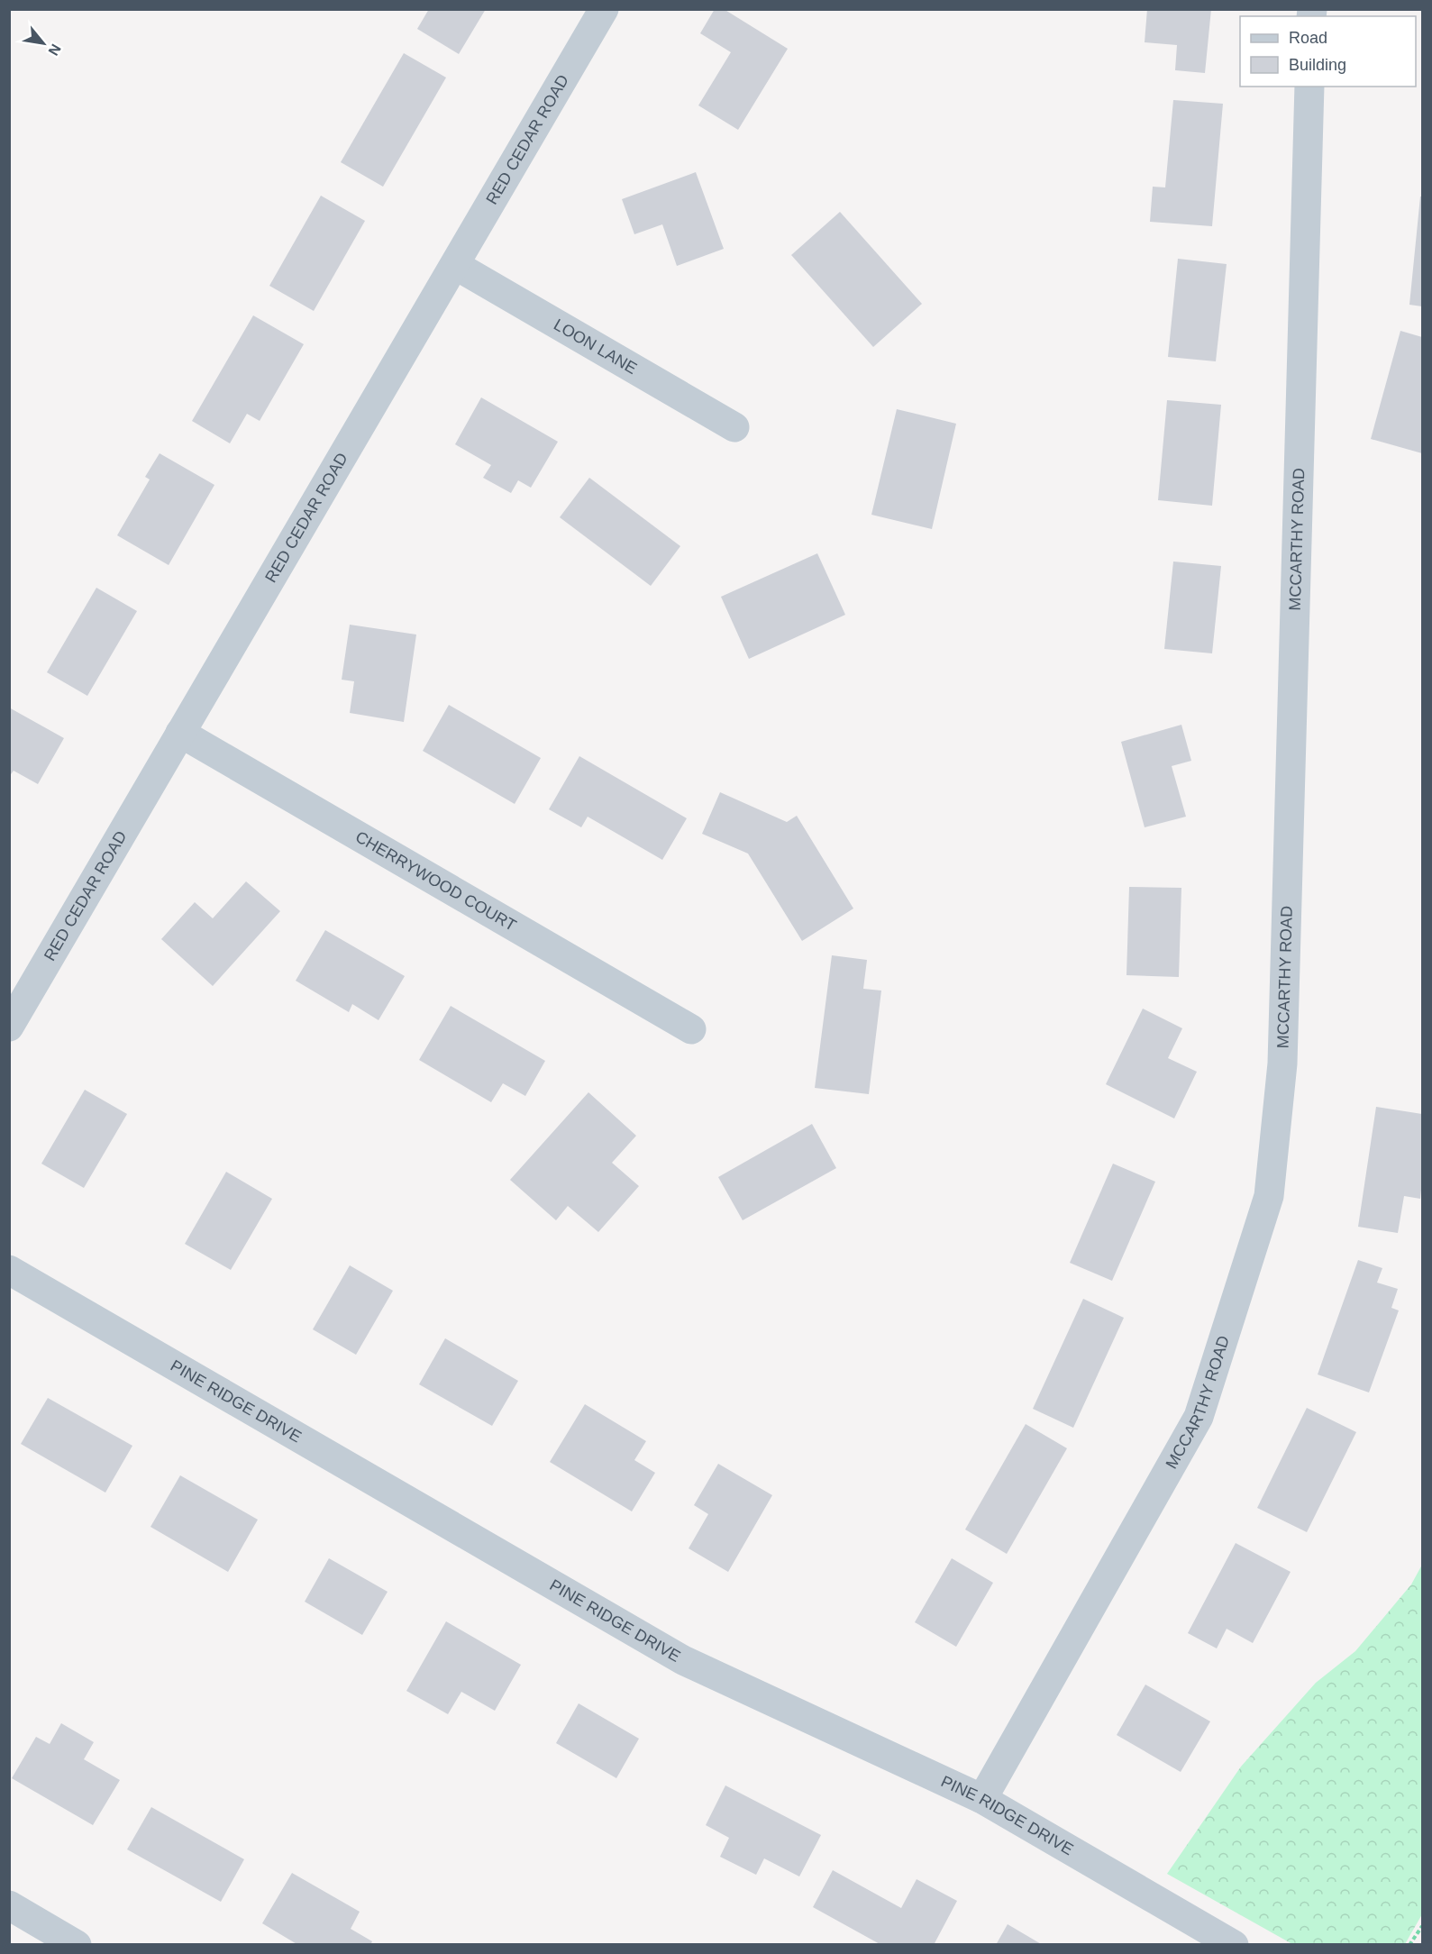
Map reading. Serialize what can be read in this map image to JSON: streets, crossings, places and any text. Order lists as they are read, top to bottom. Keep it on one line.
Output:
{"streets":{"street":["RED CEDAR ROAD","LOON LANE","MCCARTHY ROAD","CHERRYWOOD COURT","PINE RIDGE DRIVE"]},"crossings":[["RED CEDAR ROAD","LOON LANE"],["RED CEDAR ROAD","CHERRYWOOD COURT"],["MCCARTHY ROAD","PINE RIDGE DRIVE"]],"legend":["Road","Building"],"north":"bottom right"}
